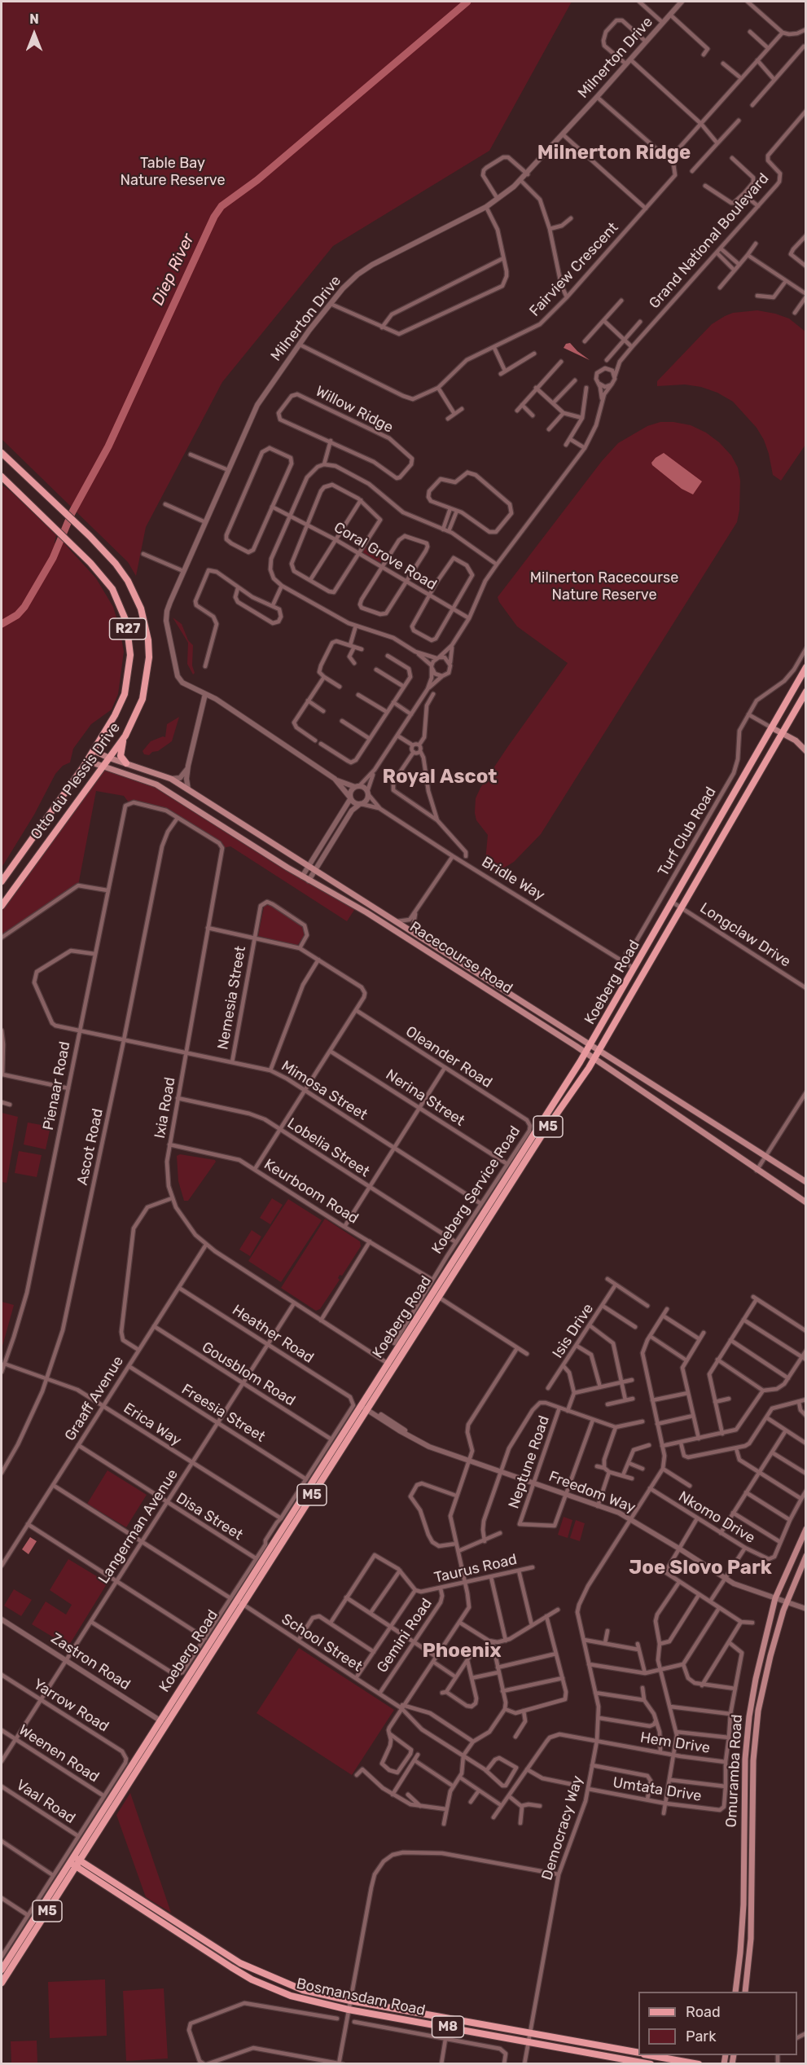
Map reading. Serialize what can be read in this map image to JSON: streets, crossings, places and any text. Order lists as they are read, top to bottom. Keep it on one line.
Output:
{"streets":{"main road":["R27","Otto du Plessis Drive","Racecourse Road","Koeberg Road","M5","Omuramba Road","Bosmansdam Road","M8"],"street":["Milnerton Drive","Grand National Boulevard","Fairview Crescent","Willow Ridge","Coral Grove Road","Turf Club Road","Bridle Way","Longclaw Drive","Nemesia Street","Oleander Road","Pienaar Road","Mimosa Street","Nerina Street","Ixia Road","Ascot Road","Lobelia Street","Koeberg Service Road","Keurboom Road","Isis Drive","Heather Road","Gousblom Road","Graaff Avenue","Freesia Street","Erica Way","Neptune Road","Freedom Way","Disa Street","Nkomo Drive","Langerman Avenue","Taurus Road","Gemini Road","School Street","Zastron Road","Yarrow Road","Hem Drive","Weenen Road","Umtata Drive","Vaal Road","Democracy Way"]},"crossings":[["Milnerton Drive","Fairview Crescent"],["Otto du Plessis Drive","Racecourse Road"],["Bridle Way","Koeberg Road"],["Longclaw Drive","Koeberg Road"],["Racecourse Road","Koeberg Road"],["Koeberg Road","Ixia Road"],["Koeberg Road","Freedom Way"],["Koeberg Road","School Street"],["Koeberg Road","Zastron Road"],["Koeberg Road","Bosmansdam Road"],["Nemesia Street","Mimosa Street"],["Oleander Road","Koeberg Service Road"],["Pienaar Road","Mimosa Street"],["Pienaar Road","Ixia Road"],["Pienaar Road","Erica Way"],["Mimosa Street","Ixia Road"],["Mimosa Street","Ascot Road"],["Mimosa Street","Koeberg Service Road"],["Nerina Street","Koeberg Service Road"],["Ixia Road","Ascot Road"],["Ixia Road","Lobelia Street"],["Ixia Road","Keurboom Road"],["Ixia Road","Graaff Avenue"],["Ixia Road","Langerman Avenue"],["Ascot Road","Erica Way"],["Lobelia Street","Koeberg Service Road"],["Koeberg Service Road","Keurboom Road"],["Heather Road","Gousblom Road"],["Heather Road","Graaff Avenue"],["Heather Road","Langerman Avenue"],["Gousblom Road","Graaff Avenue"],["Gousblom Road","Langerman Avenue"],["Graaff Avenue","Freesia Street"],["Graaff Avenue","Erica Way"],["Graaff Avenue","Disa Street"],["Graaff Avenue","School Street"],["Freesia Street","Langerman Avenue"],["Erica Way","Langerman Avenue"],["Neptune Road","Freedom Way"],["Freedom Way","Omuramba Road"],["Freedom Way","Democracy Way"],["Disa Street","Langerman Avenue"],["Nkomo Drive","Democracy Way"],["Langerman Avenue","School Street"],["Langerman Avenue","Zastron Road"],["Langerman Avenue","Yarrow Road"],["Langerman Avenue","Weenen Road"],["Taurus Road","Gemini Road"],["Gemini Road","School Street"],["Yarrow Road","Weenen Road"],["Hem Drive","Umtata Drive"],["Hem Drive","Democracy Way"],["Umtata Drive","Democracy Way"],["Democracy Way","Bosmansdam Road"]],"districts":["Milnerton Ridge","Royal Ascot","Joe Slovo Park","Phoenix"],"water":["Diep River"],"parks":["Table Bay Nature Reserve","Milnerton Racecourse Nature Reserve"],"legend":["Road","Park"],"north":"top"}
